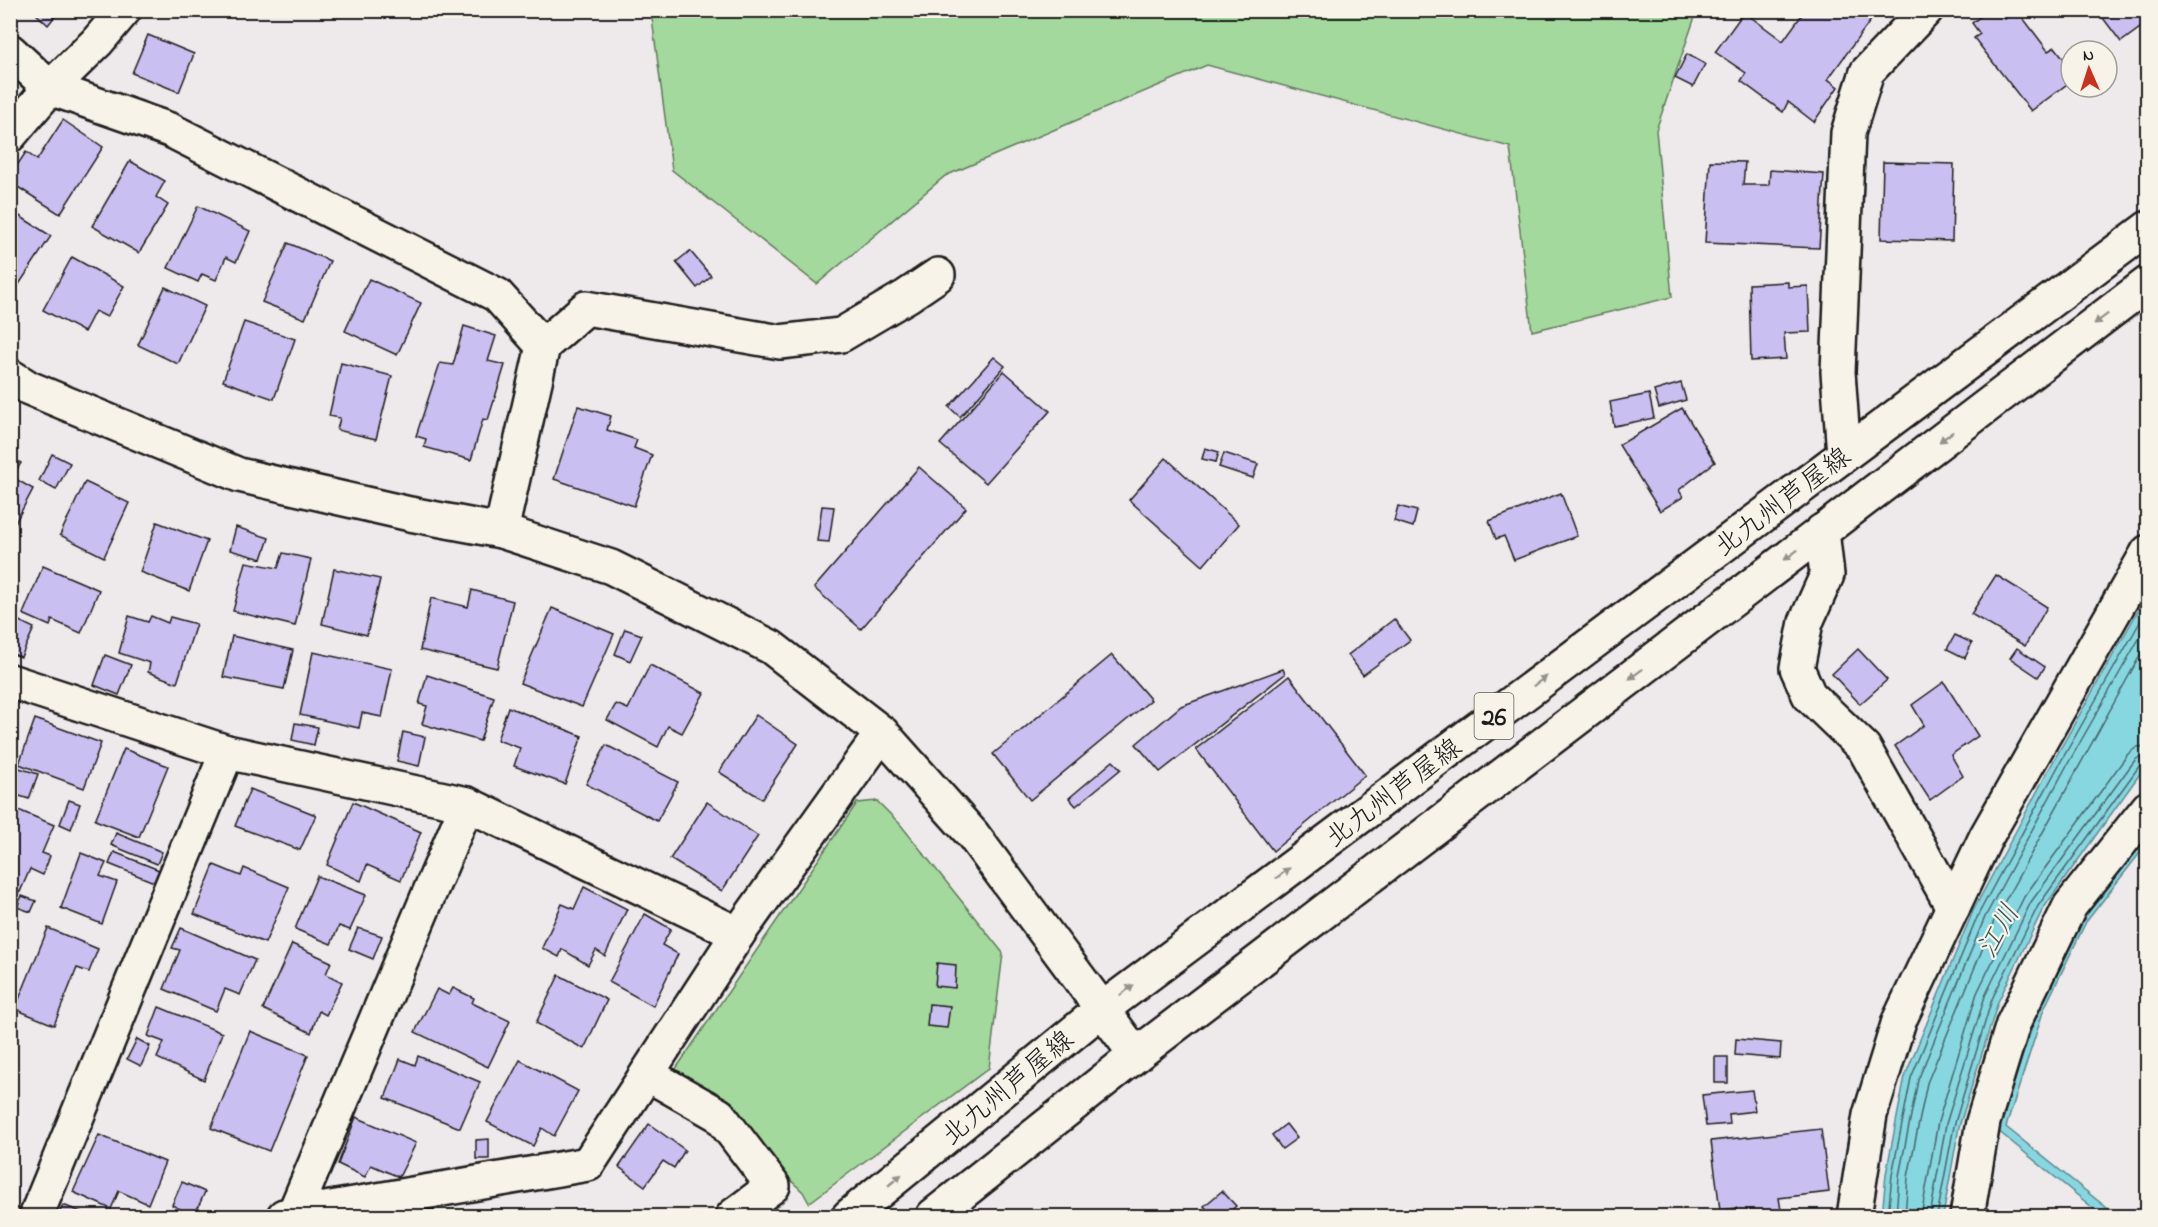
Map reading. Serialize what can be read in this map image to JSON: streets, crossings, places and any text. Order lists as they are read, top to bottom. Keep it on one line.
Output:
{"streets":{"street":["北九州芦屋線","26"]},"water":["江川"],"north":"top"}
